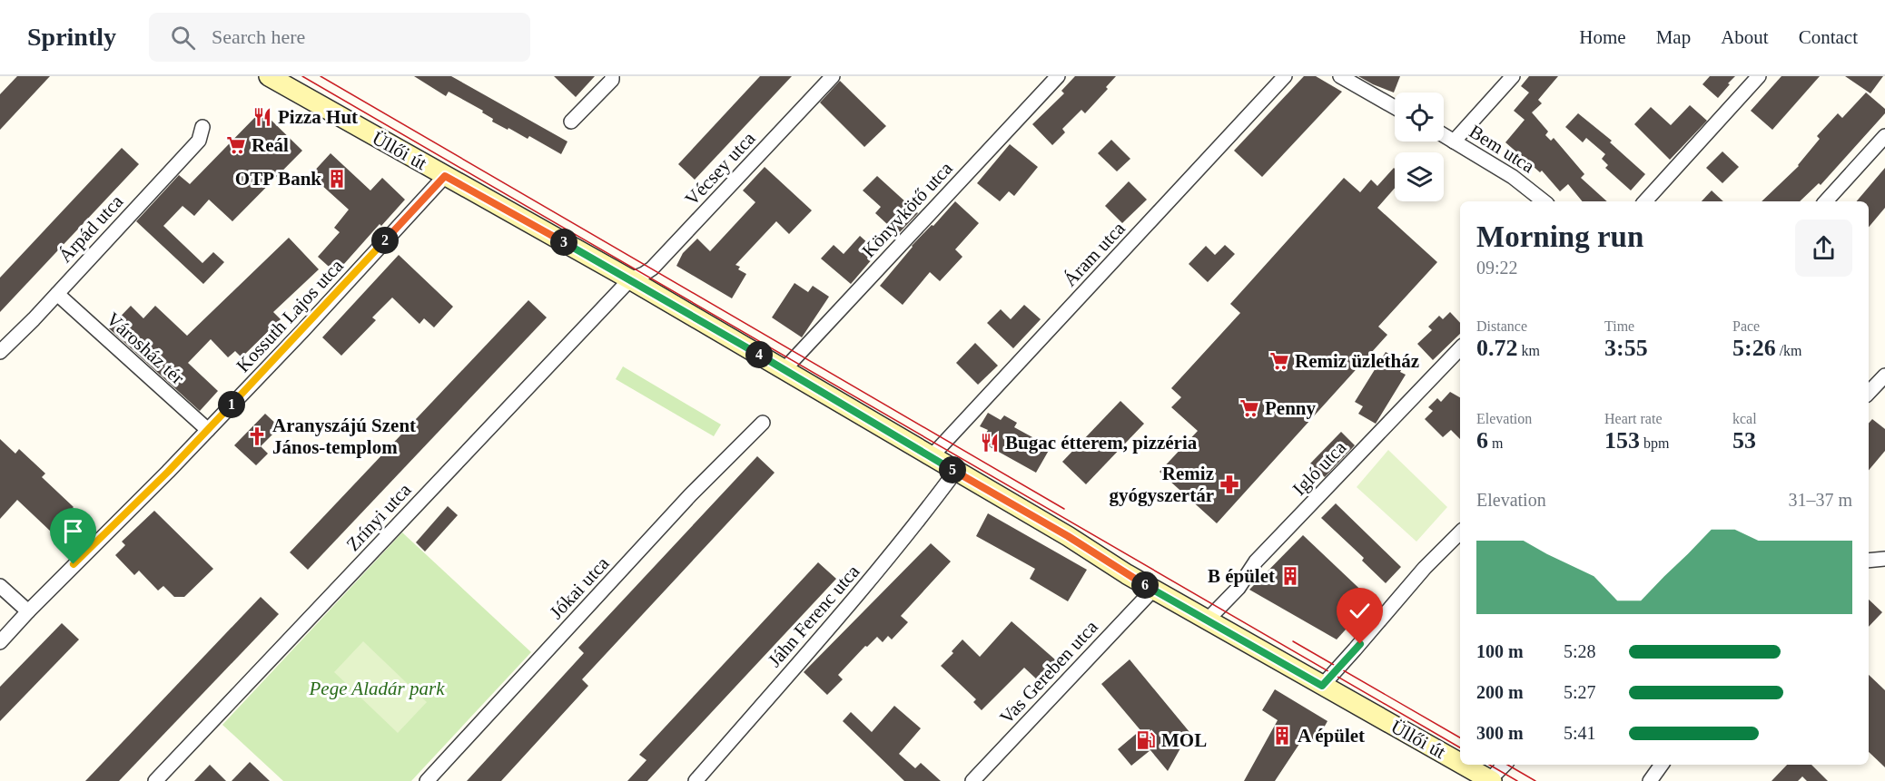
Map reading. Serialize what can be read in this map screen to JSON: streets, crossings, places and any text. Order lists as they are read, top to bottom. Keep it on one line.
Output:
{"streets":{"main road":["Üllői út"],"street":["Bem utca","Vécsey utca","Könyvkötő utca","Árpád utca","Áram utca","Kossuth Lajos utca","Városház tér","Igló utca","Zrínyi utca","Jókai utca","Jáhn Ferenc utca","Vas Gereben utca"]},"crossings":[["Üllői út","Vécsey utca"],["Üllői út","Könyvkötő utca"],["Üllői út","Áram utca"],["Üllői út","Kossuth Lajos utca"],["Üllői út","Igló utca"],["Üllői út","Zrínyi utca"],["Üllői út","Jáhn Ferenc utca"],["Üllői út","Vas Gereben utca"],["Vécsey utca","Zrínyi utca"],["Árpád utca","Városház tér"],["Kossuth Lajos utca","Városház tér"]],"parks":["Pege Aladár park"],"places":{"restaurant":["Pizza Hut","Bugac étterem, pizzéria"],"supermarket":["Reál","Remiz üzletház","Penny"],"building":["OTP Bank","B épület","A épület"],"church":["Aranyszájú Szent János-templom"],"pharmacy":["Remiz gyógyszertár"],"fuel station":["MOL"]},"page":{"header":"Sprintly","search":"Search here","nav":["Home","Map","About","Contact"],"heading":["Morning run","09:22"],"pins":["2","3","4","1","5","6"],"stats":[["Distance","0.72 km"],["Time","3:55"],["Pace","5:26 /km"],["Elevation","6 m"],["Heart rate","153 bpm"],["kcal","53"]],"chart":["Elevation","31–37 m"],"list":[{"name":"100 m","note":"5:28"},{"name":"200 m","note":"5:27"},{"name":"300 m","note":"5:41"}]}}
